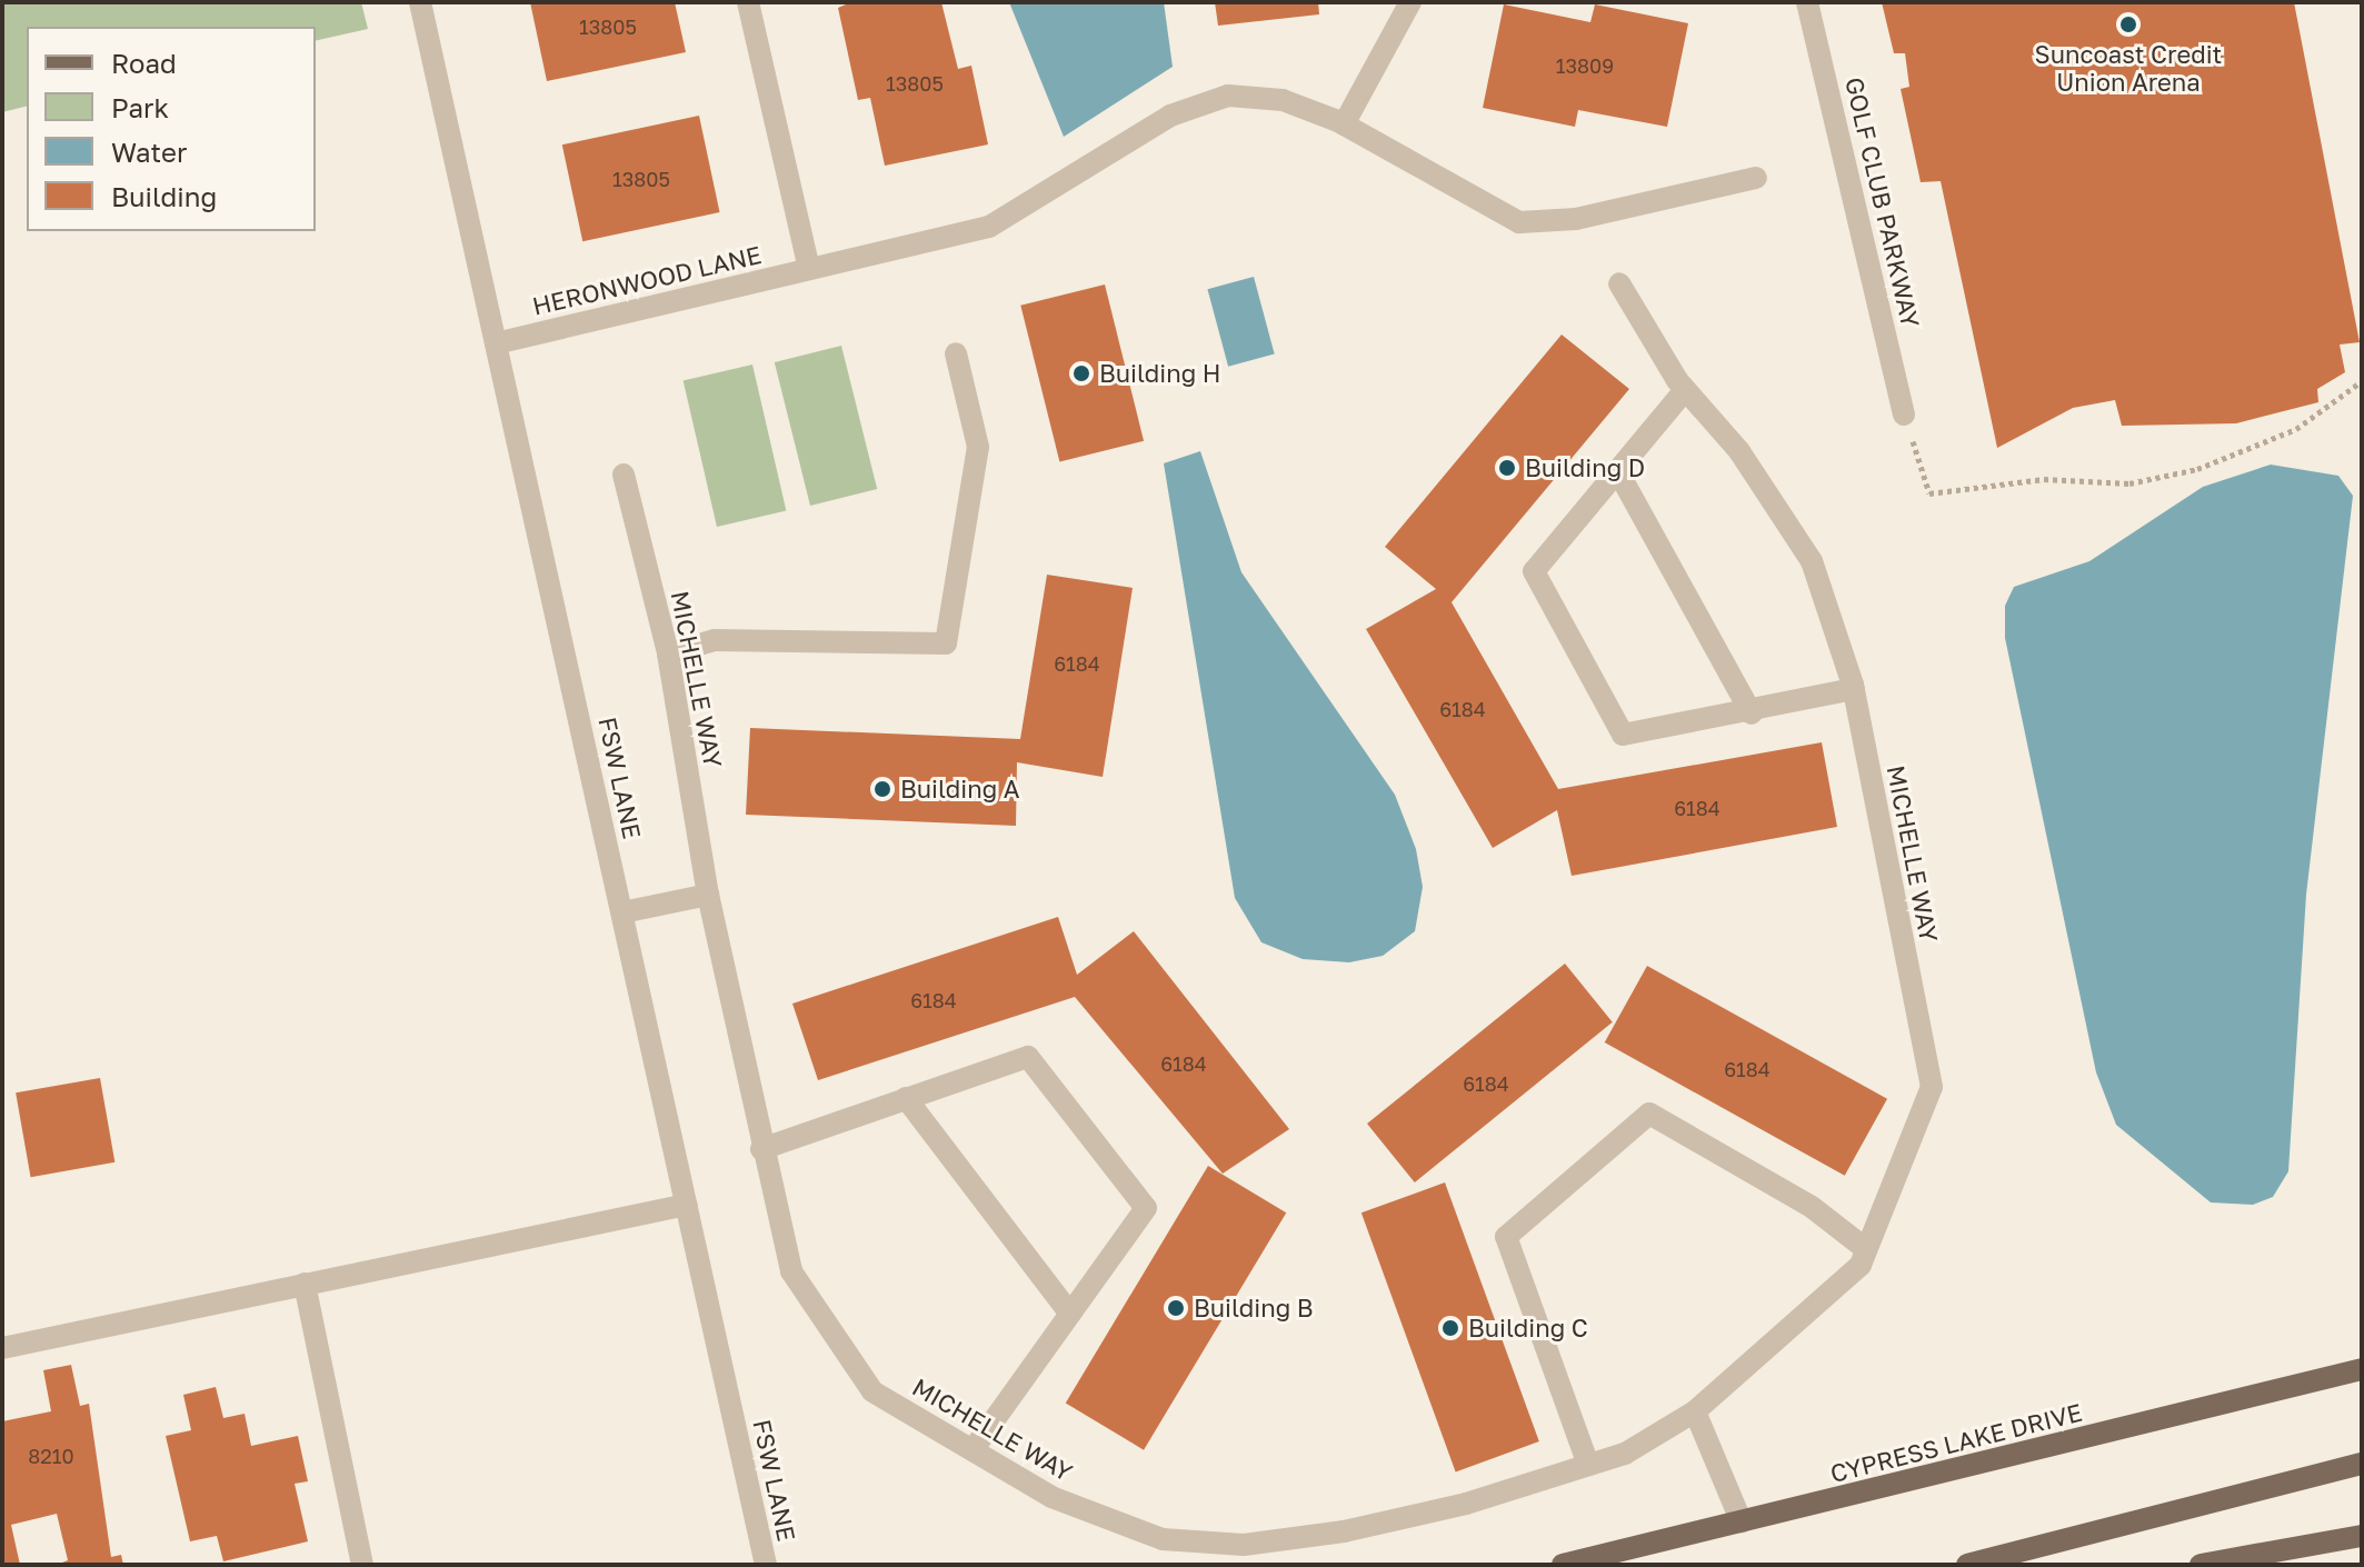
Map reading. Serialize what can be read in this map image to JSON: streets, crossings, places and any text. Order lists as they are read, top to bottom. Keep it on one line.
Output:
{"streets":{"main road":["CYPRESS LAKE DRIVE"],"street":["GOLF CLUB PARKWAY","HERONWOOD LANE","MICHELLE WAY","FSW LANE"]},"crossings":[["HERONWOOD LANE","FSW LANE"]],"places":["Suncoast Credit Union Arena","Building H","Building D","Building A","Building B","Building C"],"house_numbers":["13805","13809","13805","13805","6184","6184","6184","6184","6184","6184","6184","8210"],"legend":["Road","Park","Water","Building"]}
